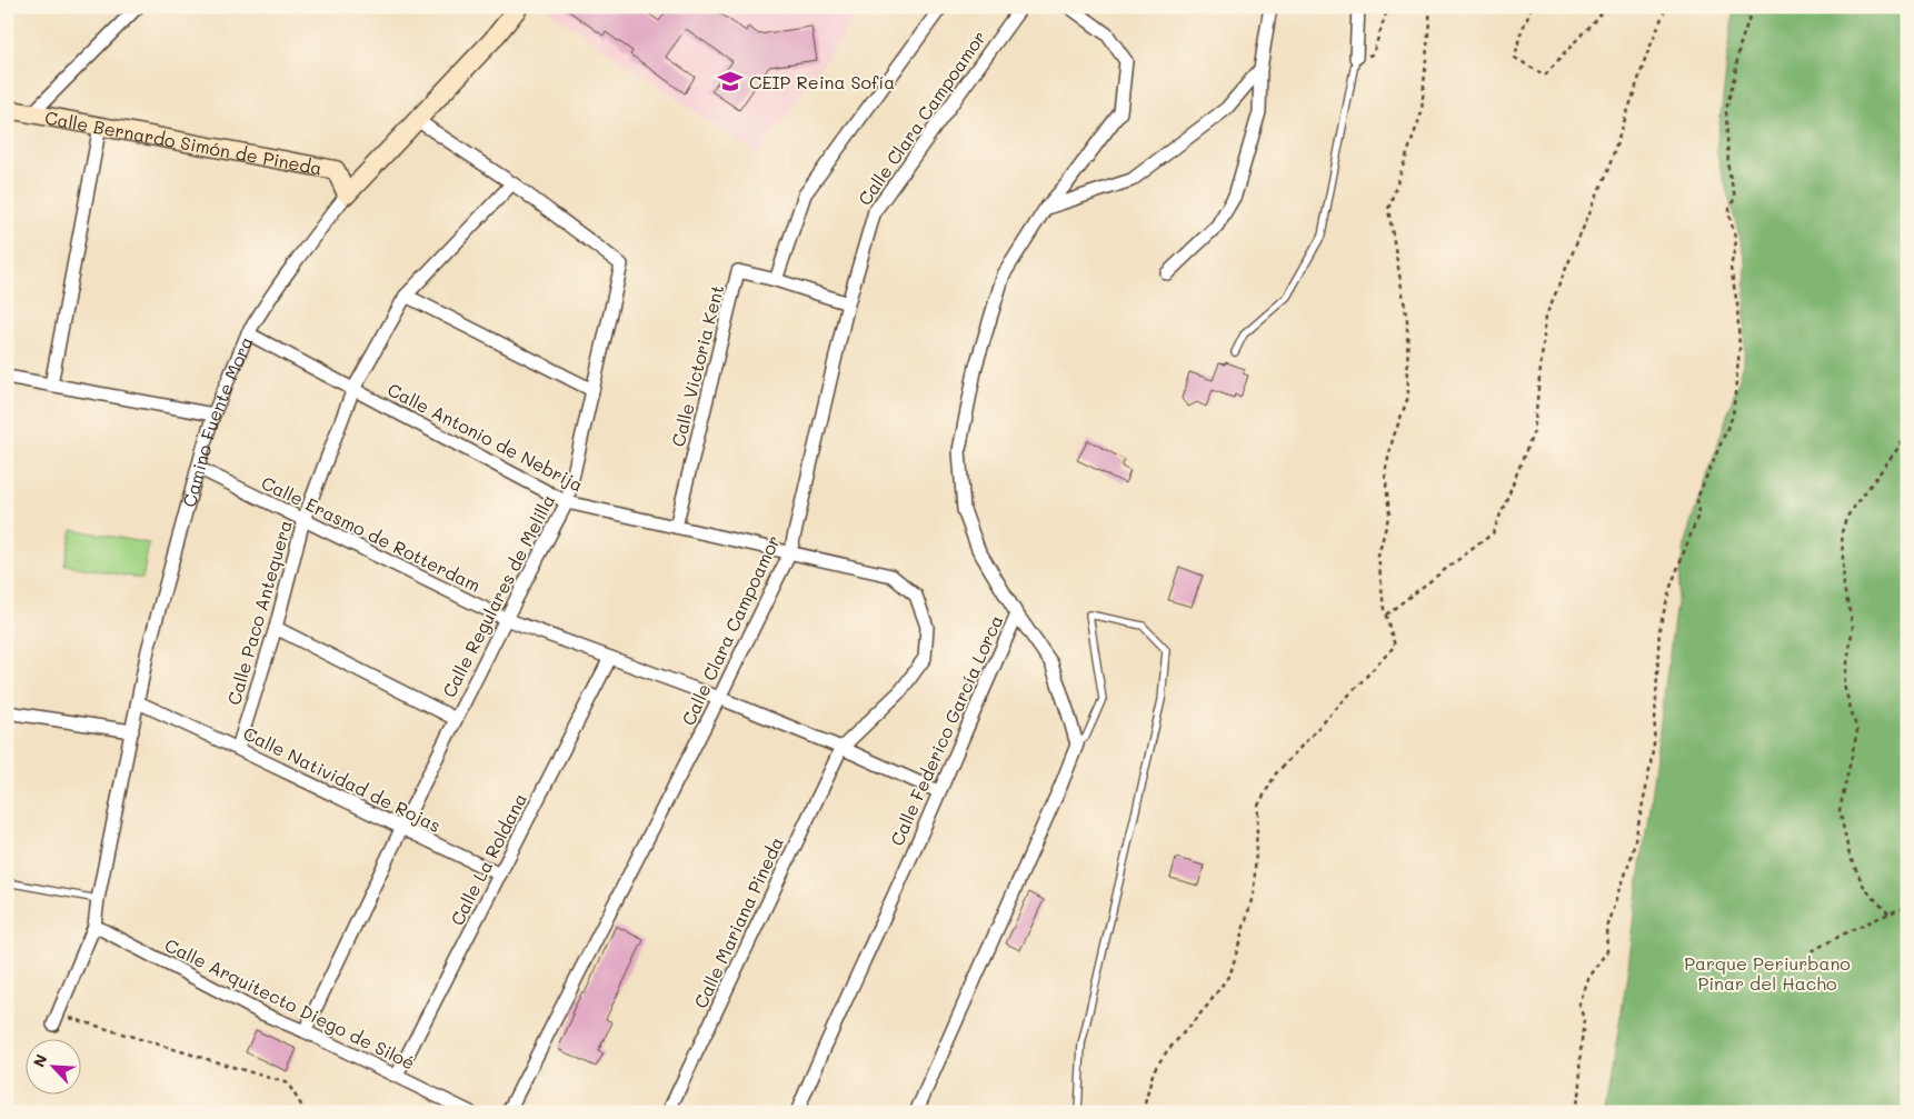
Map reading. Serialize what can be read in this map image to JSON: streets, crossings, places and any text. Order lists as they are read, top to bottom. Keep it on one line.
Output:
{"streets":{"street":["Calle Clara Campoamor","Calle Bernardo Simón de Pineda","Calle Victoria Kent","Camino Fuente Mora","Calle Antonio de Nebrija","Calle Erasmo de Rotterdam","Calle Regulares de Melilla","Calle Paco Antequera","Calle Federico García Lorca","Calle Natividad de Rojas","Calle La Roldana","Calle Mariana Pineda","Calle Arquitecto Diego de Siloé"]},"crossings":[["Calle Clara Campoamor","Calle Antonio de Nebrija"],["Calle Clara Campoamor","Calle Erasmo de Rotterdam"],["Calle Clara Campoamor","Calle Mariana Pineda"],["Calle Bernardo Simón de Pineda","Camino Fuente Mora"],["Calle Victoria Kent","Calle Antonio de Nebrija"],["Camino Fuente Mora","Calle Antonio de Nebrija"],["Camino Fuente Mora","Calle Erasmo de Rotterdam"],["Camino Fuente Mora","Calle Regulares de Melilla"],["Camino Fuente Mora","Calle Natividad de Rojas"],["Camino Fuente Mora","Calle Arquitecto Diego de Siloé"],["Calle Antonio de Nebrija","Calle Erasmo de Rotterdam"],["Calle Antonio de Nebrija","Calle Regulares de Melilla"],["Calle Antonio de Nebrija","Calle Paco Antequera"],["Calle Antonio de Nebrija","Calle Mariana Pineda"],["Calle Erasmo de Rotterdam","Calle Regulares de Melilla"],["Calle Erasmo de Rotterdam","Calle Paco Antequera"],["Calle Erasmo de Rotterdam","Calle La Roldana"],["Calle Erasmo de Rotterdam","Calle Mariana Pineda"],["Calle Regulares de Melilla","Calle Paco Antequera"],["Calle Regulares de Melilla","Calle Natividad de Rojas"],["Calle Regulares de Melilla","Calle Arquitecto Diego de Siloé"],["Calle Paco Antequera","Calle Natividad de Rojas"],["Calle Natividad de Rojas","Calle La Roldana"],["Calle La Roldana","Calle Arquitecto Diego de Siloé"]],"parks":["Parque Periurbano Pinar del Hacho"],"places":{"school or university":["CEIP Reina Sofía"]},"north":"top left"}
